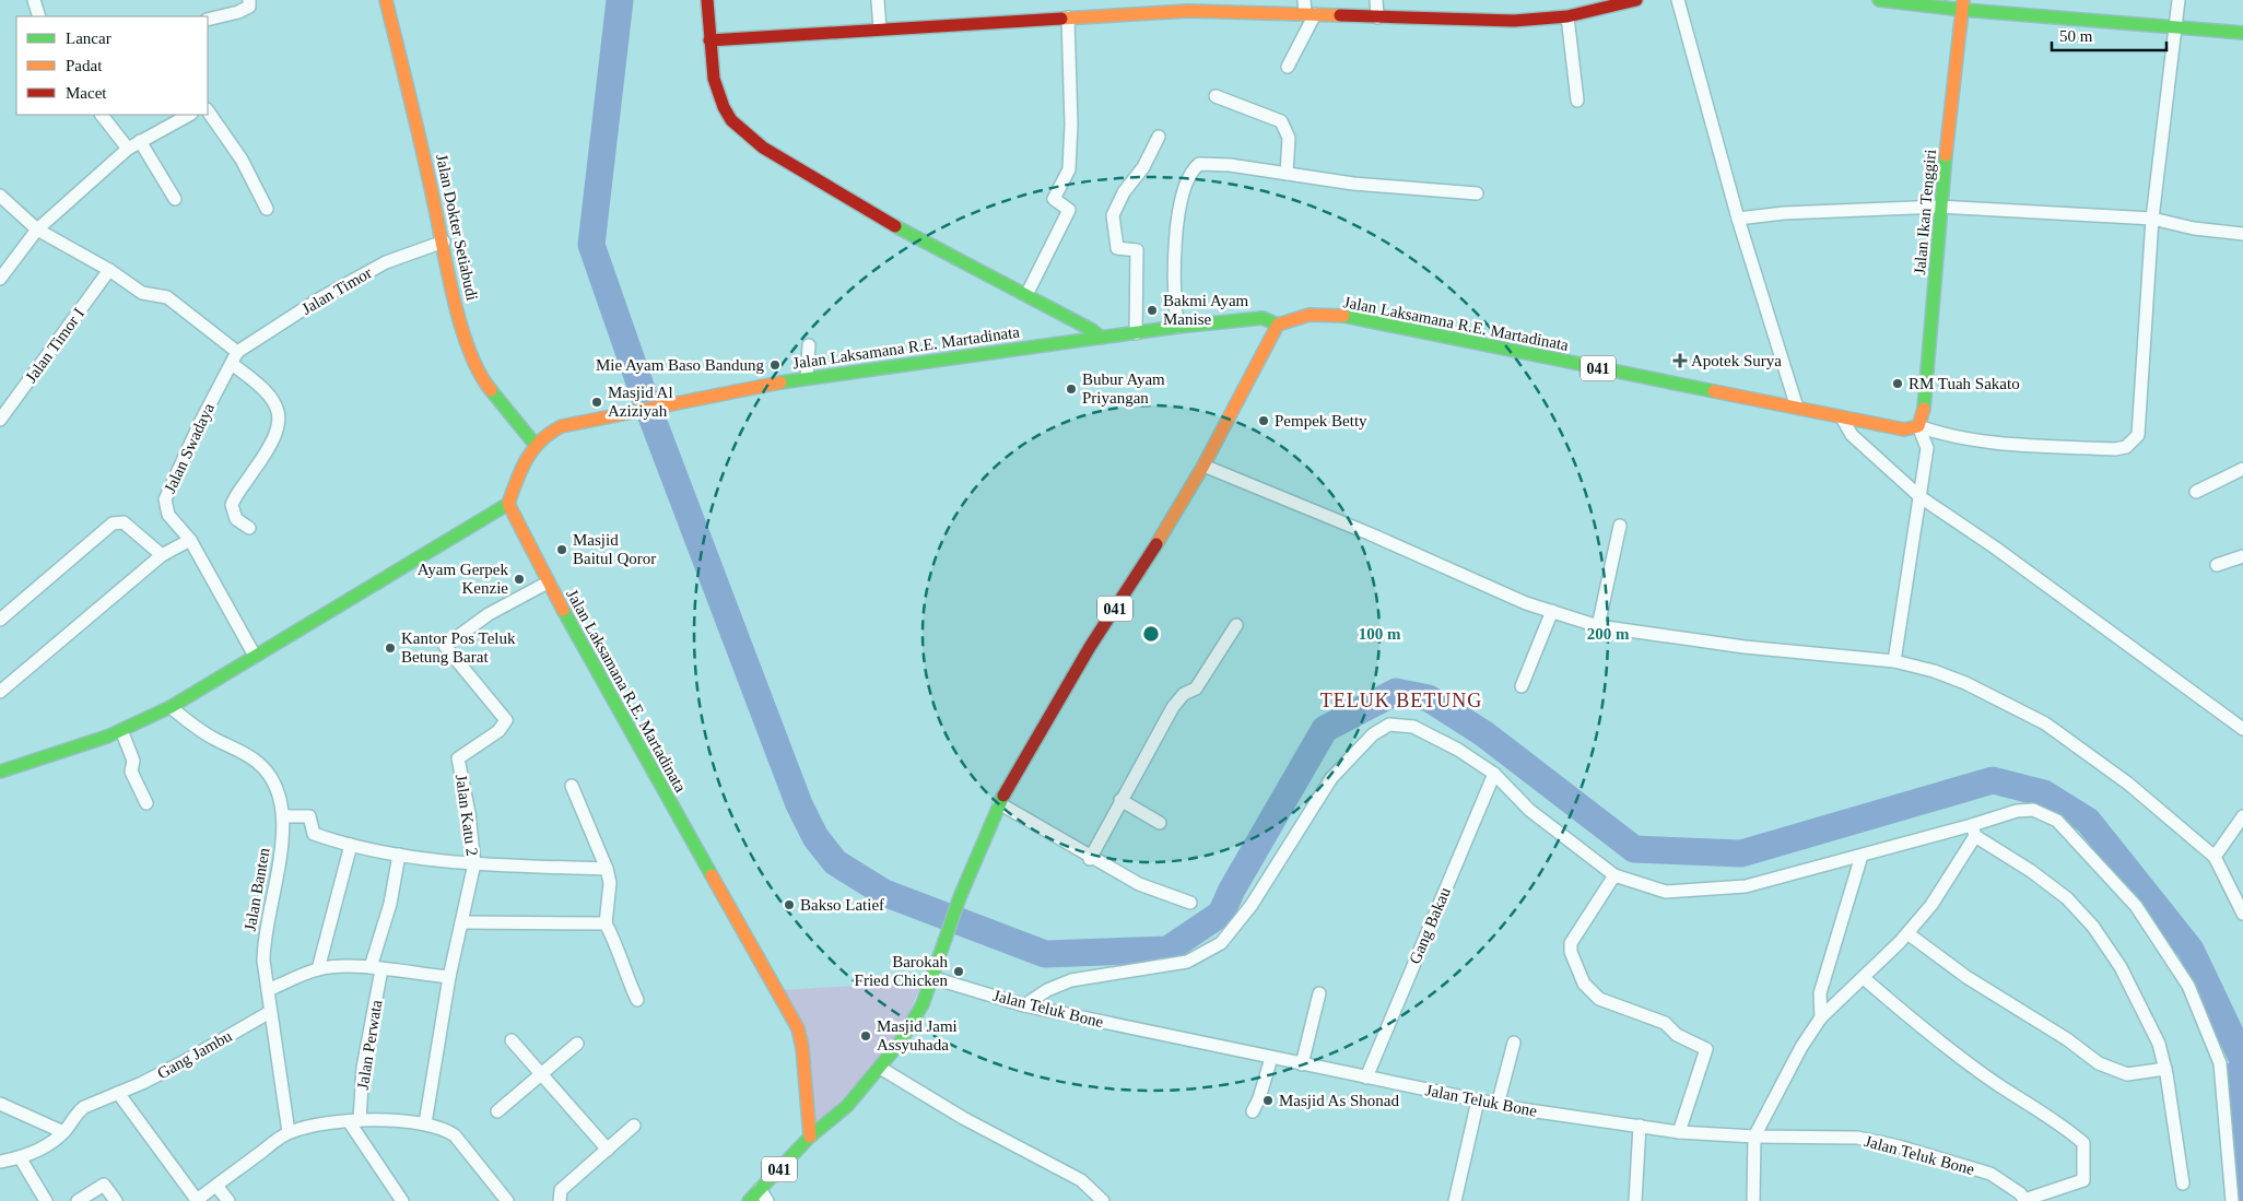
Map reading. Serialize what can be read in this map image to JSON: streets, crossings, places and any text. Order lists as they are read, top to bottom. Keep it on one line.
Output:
{"streets":{"street":["Jalan Ikan Tenggiri","Jalan Dokter Setiabudi","Jalan Timor","Jalan Laksamana R.E. Martadinata","Jalan Timor I","041","Jalan Swadaya","Jalan Katu 2","Jalan Banten","Gang Bakau","Jalan Teluk Bone","Jalan Perwata","Gang Jambu"]},"crossings":[["Jalan Ikan Tenggiri","Jalan Laksamana R.E. Martadinata"],["Jalan Dokter Setiabudi","Jalan Timor"],["Jalan Dokter Setiabudi","Jalan Laksamana R.E. Martadinata"],["Jalan Timor","Jalan Swadaya"],["Jalan Laksamana R.E. Martadinata","041"],["Jalan Laksamana R.E. Martadinata","Jalan Katu 2"],["041","Jalan Teluk Bone"],["Jalan Banten","Gang Jambu"],["Gang Bakau","Jalan Teluk Bone"]],"districts":["TELUK BETUNG"],"places":{"other":["Bakmi Ayam Manise","Mie Ayam Baso Bandung","RM Tuah Sakato","Bubur Ayam Priyangan","Masjid Al Aziziyah","Pempek Betty","Masjid Baitul Qoror","Ayam Gerpek Kenzie","Kantor Pos Teluk Betung Barat","Bakso Latief","Barokah Fried Chicken","Masjid Jami Assyuhada","Masjid As Shonad"],"health":["Apotek Surya"]},"legend":["Lancar","Padat","Macet"],"scale_bar":"50 m","rings":["100 m","200 m"]}
